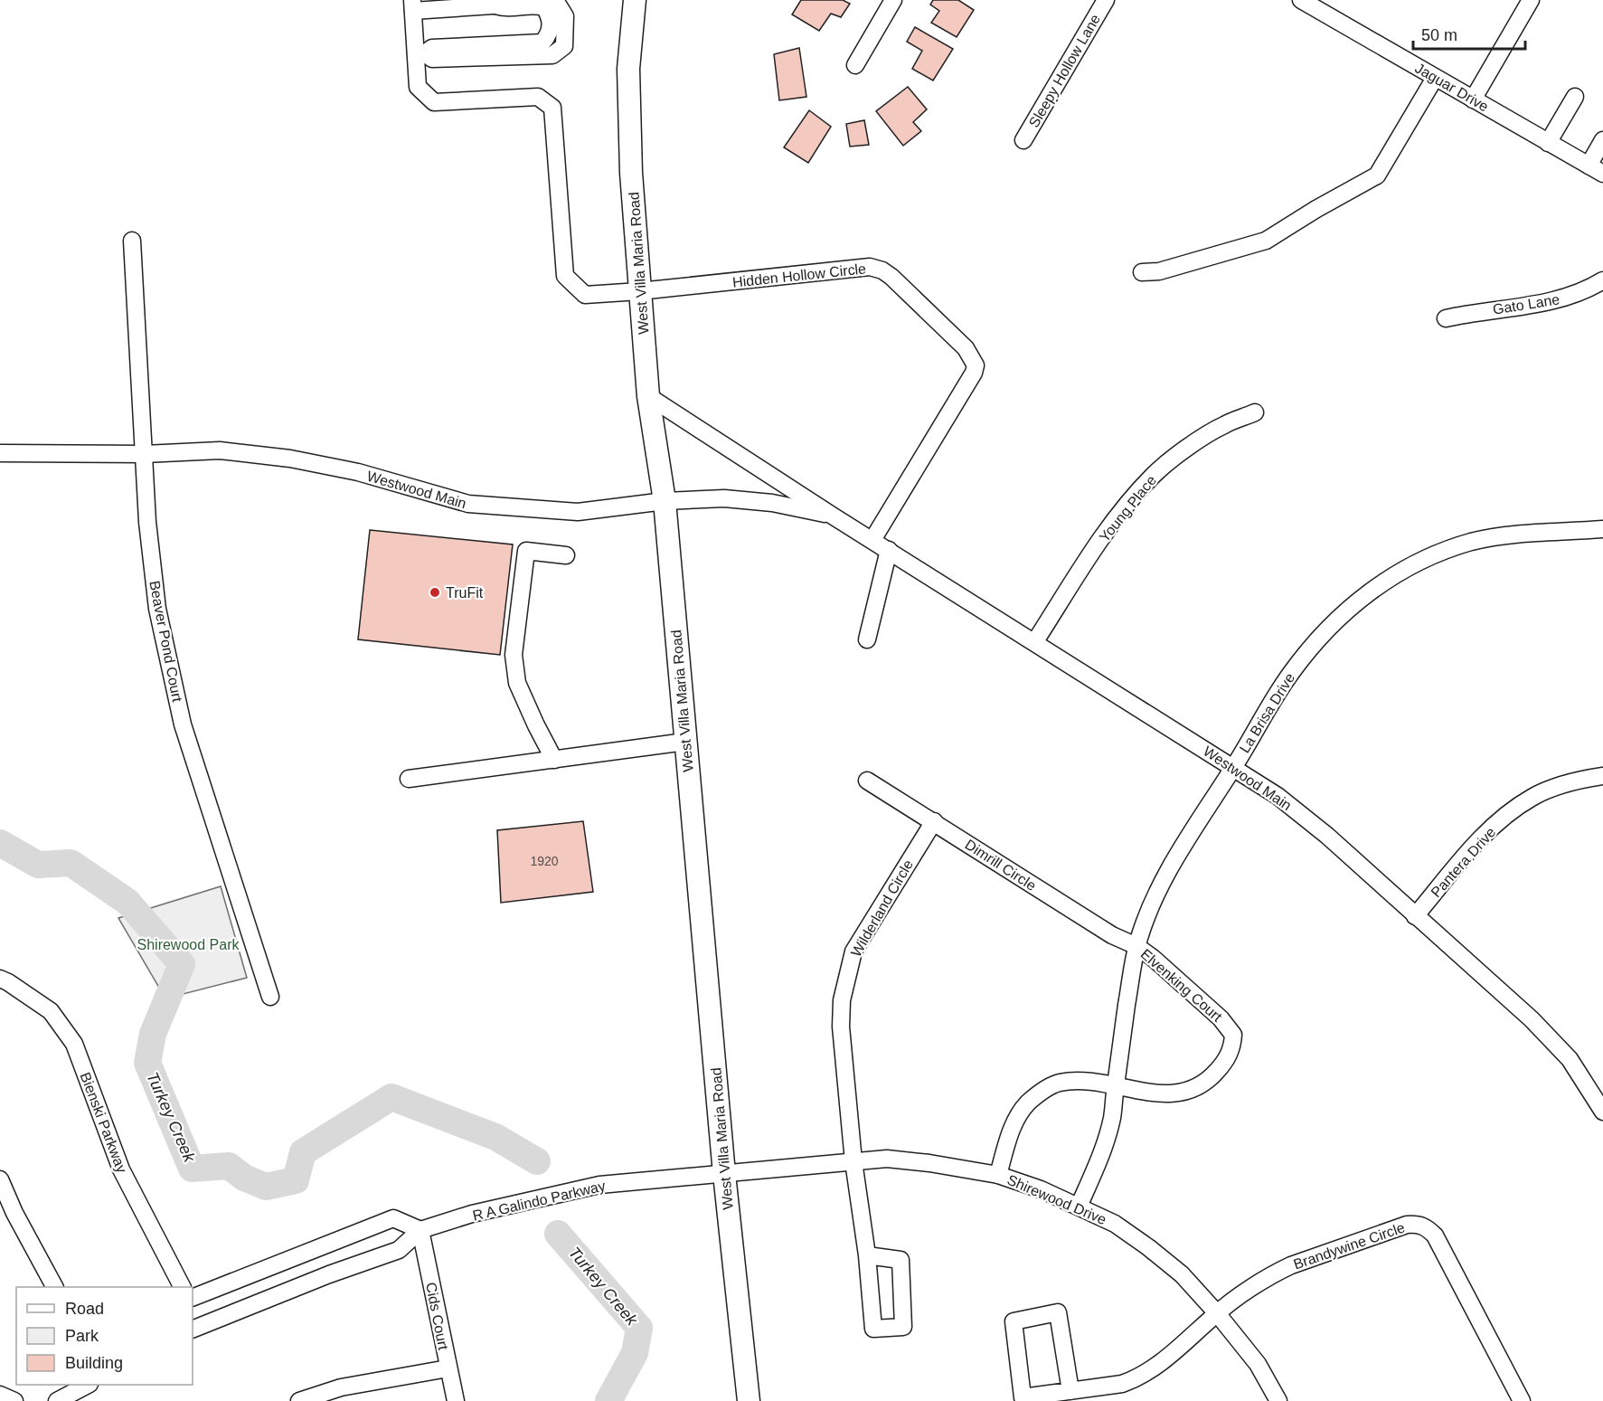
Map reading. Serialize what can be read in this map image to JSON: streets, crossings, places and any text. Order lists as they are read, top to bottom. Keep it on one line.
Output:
{"streets":{"main road":["West Villa Maria Road"],"street":["Sleepy Hollow Lane","Jaguar Drive","Hidden Hollow Circle","Gato Lane","Westwood Main","Young Place","Beaver Pond Court","La Brisa Drive","Pantera Drive","Dimrill Circle","Wilderland Circle","Elvenking Court","Bienski Parkway","Shirewood Drive","R A Galindo Parkway","Brandywine Circle","Cids Court"]},"crossings":[["West Villa Maria Road","Hidden Hollow Circle"],["West Villa Maria Road","Westwood Main"],["West Villa Maria Road","Shirewood Drive"],["West Villa Maria Road","R A Galindo Parkway"],["Hidden Hollow Circle","Westwood Main"],["Westwood Main","Young Place"],["Westwood Main","Beaver Pond Court"],["Westwood Main","La Brisa Drive"],["Westwood Main","Pantera Drive"],["La Brisa Drive","Dimrill Circle"],["La Brisa Drive","Elvenking Court"],["La Brisa Drive","Shirewood Drive"],["Dimrill Circle","Wilderland Circle"],["Dimrill Circle","Elvenking Court"],["Wilderland Circle","Shirewood Drive"],["Elvenking Court","Shirewood Drive"],["Shirewood Drive","R A Galindo Parkway"],["Shirewood Drive","Brandywine Circle"],["R A Galindo Parkway","Cids Court"]],"water":["Turkey Creek"],"parks":["Shirewood Park"],"places":["TruFit"],"house_numbers":["1920"],"legend":["Road","Park","Building"],"scale_bar":"50 m"}
